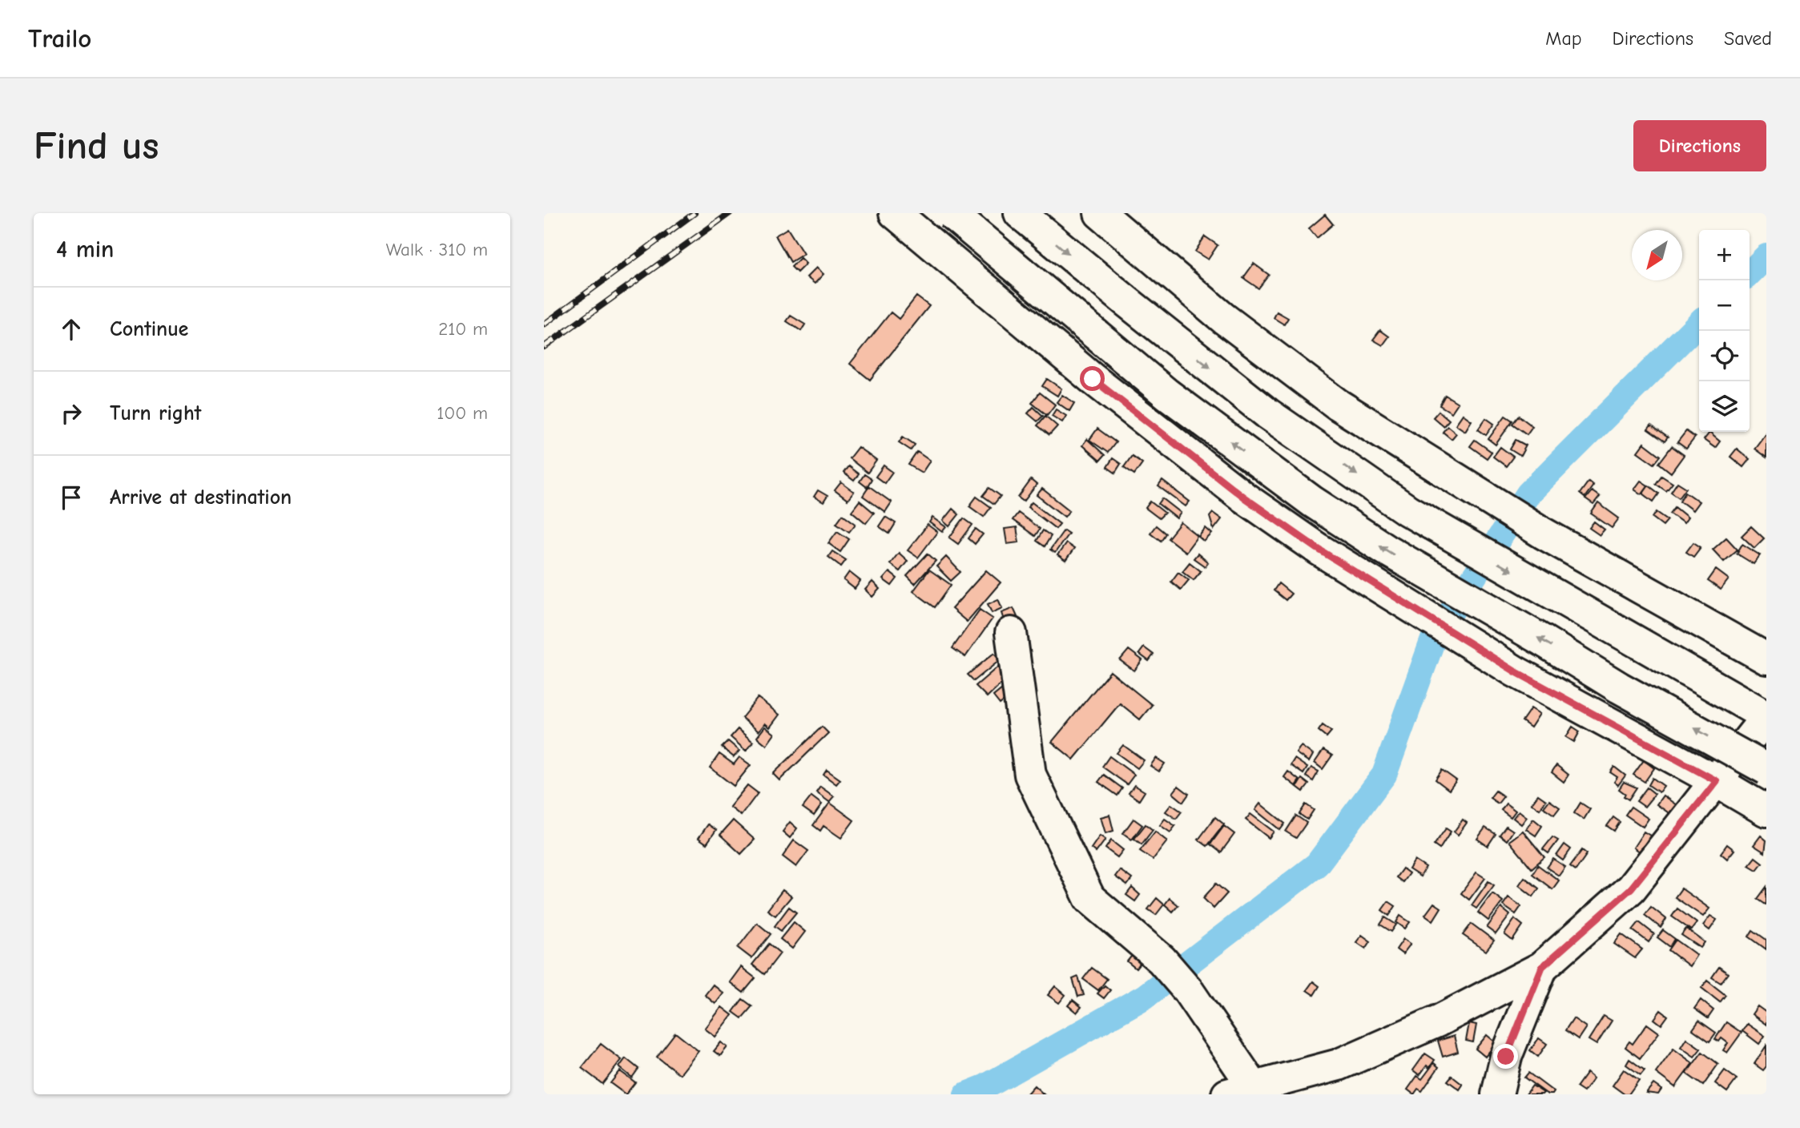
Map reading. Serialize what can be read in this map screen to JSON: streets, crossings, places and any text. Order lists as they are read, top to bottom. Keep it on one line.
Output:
{"north":"bottom left","page":{"header":"Trailo","nav":["Map","Directions","Saved"],"buttons":"Directions","title":"Find us","heading":["4 min","Walk · 310 m"],"map_buttons":["+","−"],"list":[["Continue","210 m"],["Turn right","100 m"],"Arrive at destination"]}}
